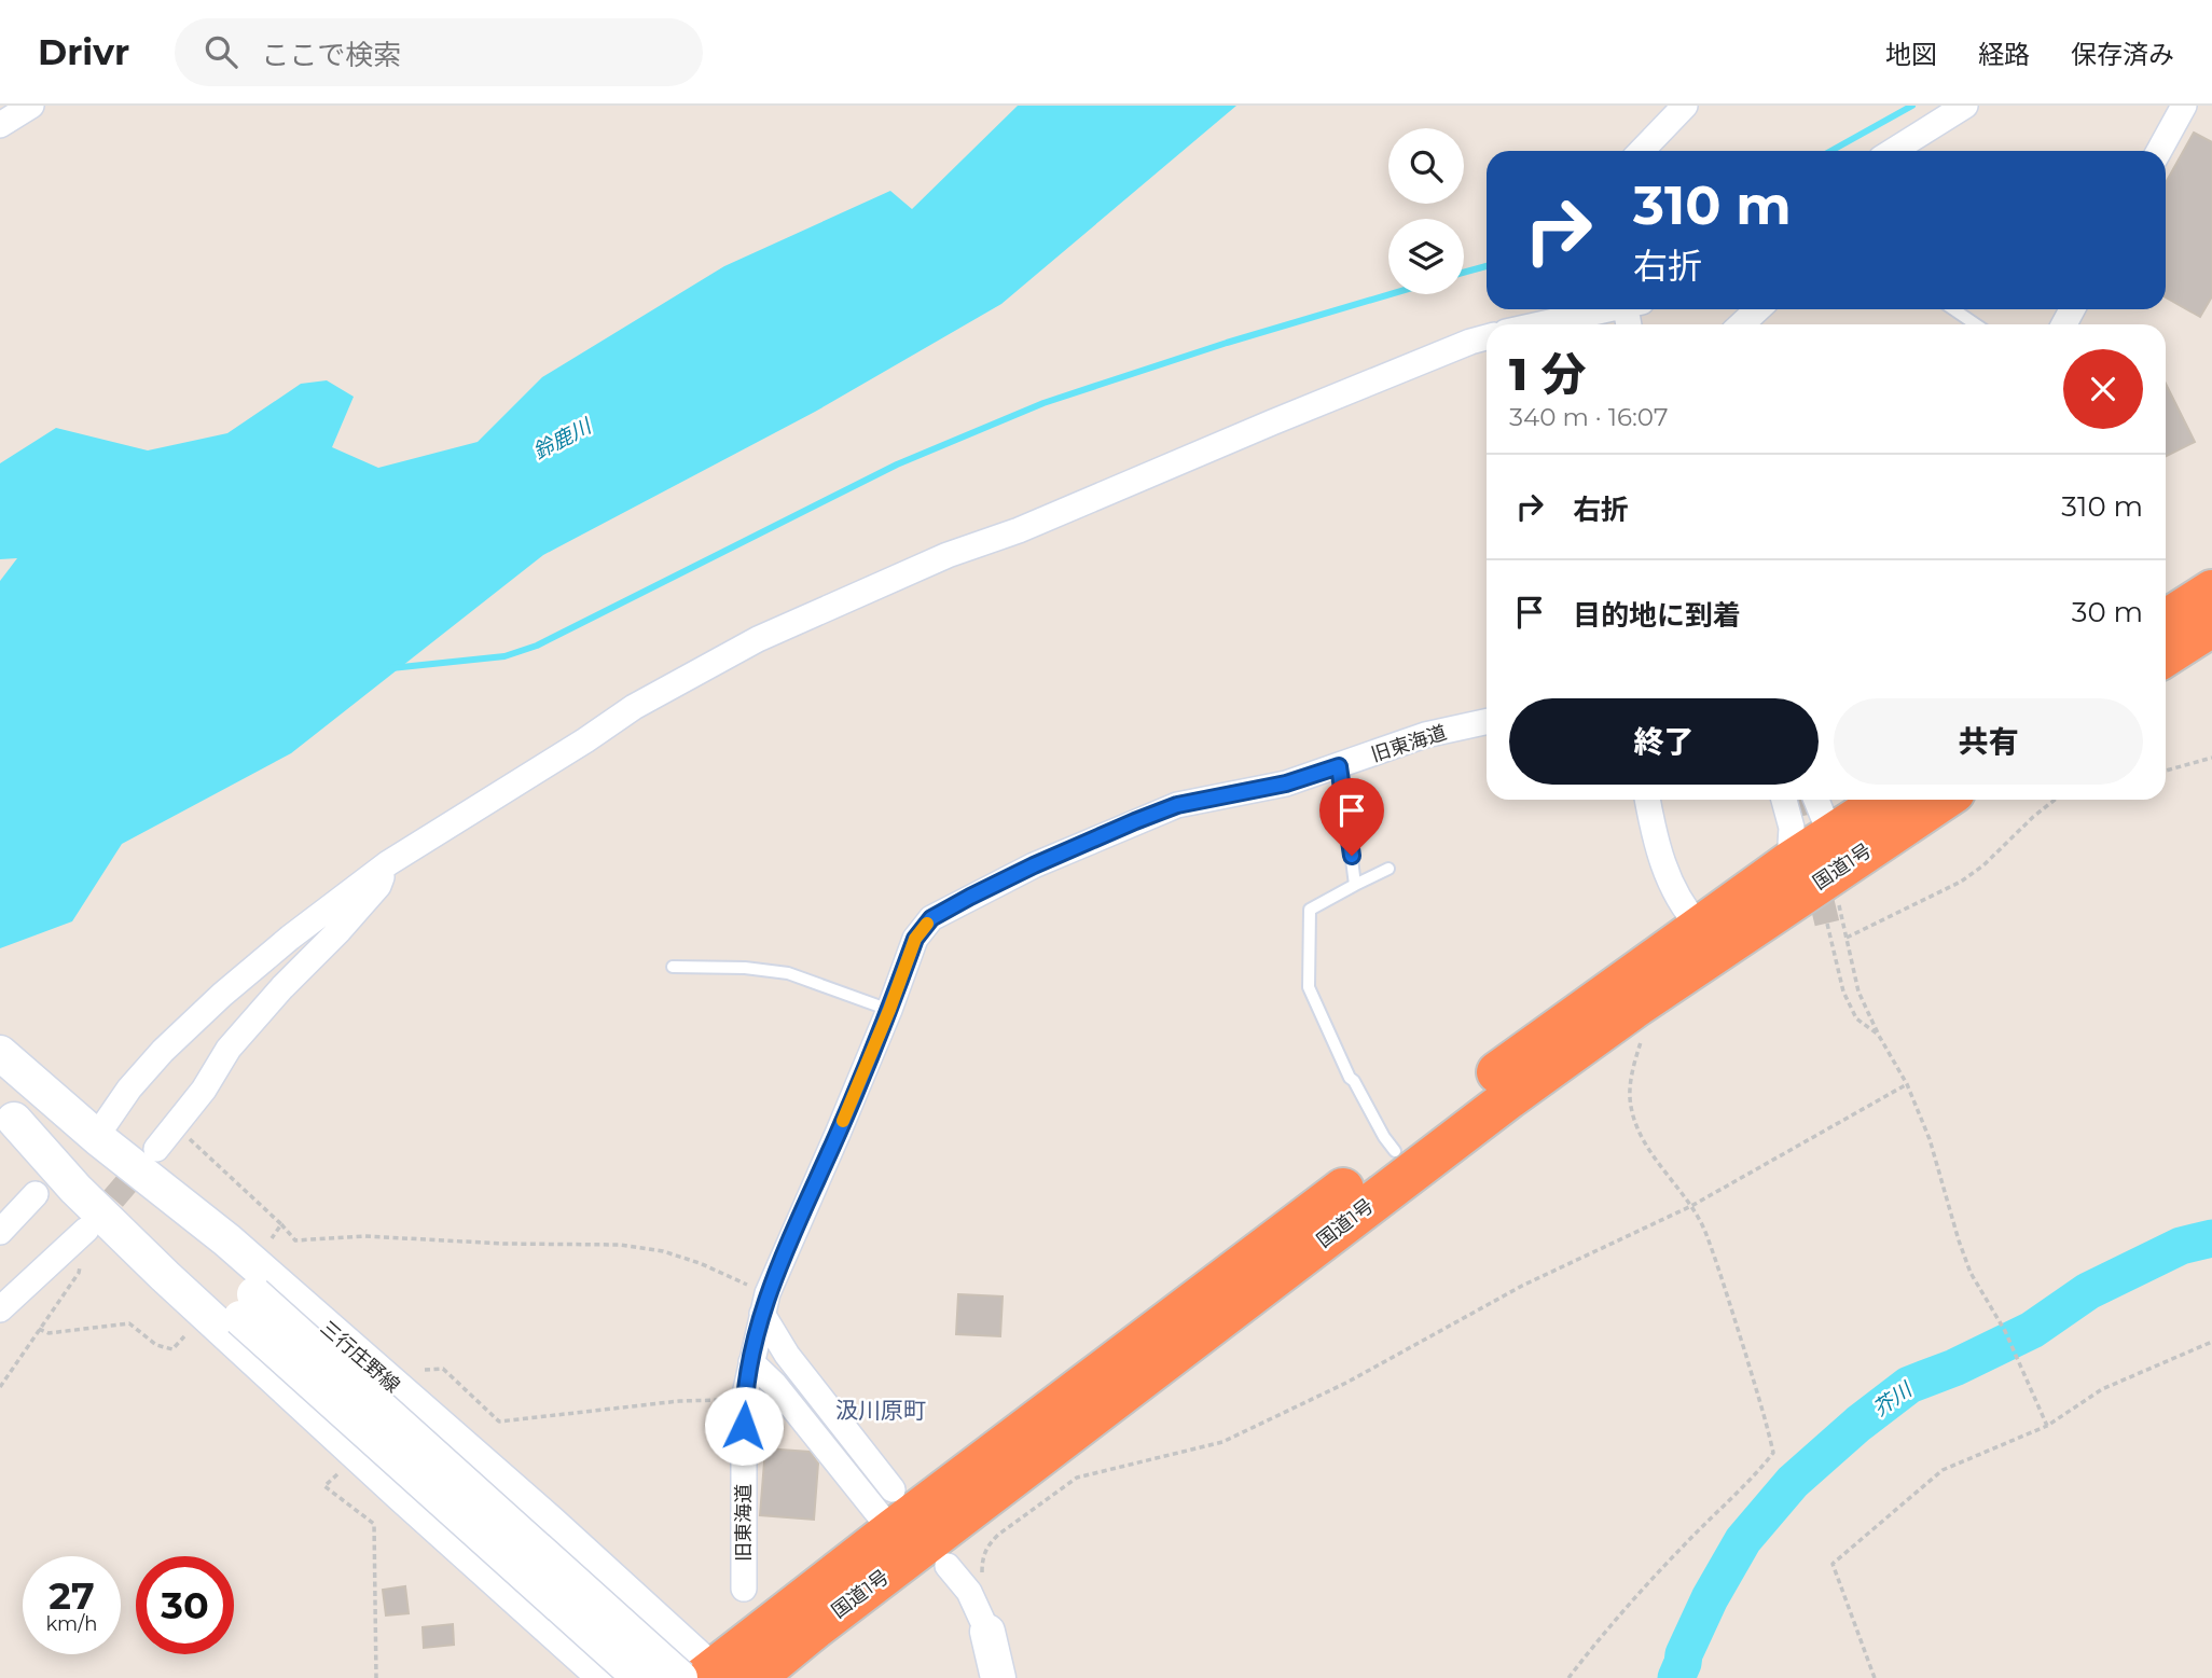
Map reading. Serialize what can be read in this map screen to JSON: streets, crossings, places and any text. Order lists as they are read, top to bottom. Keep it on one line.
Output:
{"streets":{"highway":["国道1号"],"main road":["三行庄野線"],"street":["旧東海道"]},"crossings":[["国道1号","三行庄野線"]],"districts":["汲川原町"],"water":["鈴鹿川","芥川"],"page":{"header":"Drivr","search":"ここで検索","nav":["地図","経路","保存済み"],"turn":["310 m","右折"],"heading":["1 分","340 m · 16:07"],"list":[{"name":"右折","value":"310 m"},{"name":"目的地に到着","value":"30 m"}],"buttons":["終了","共有"],"speed":"27 km/h","limit":"30"}}
